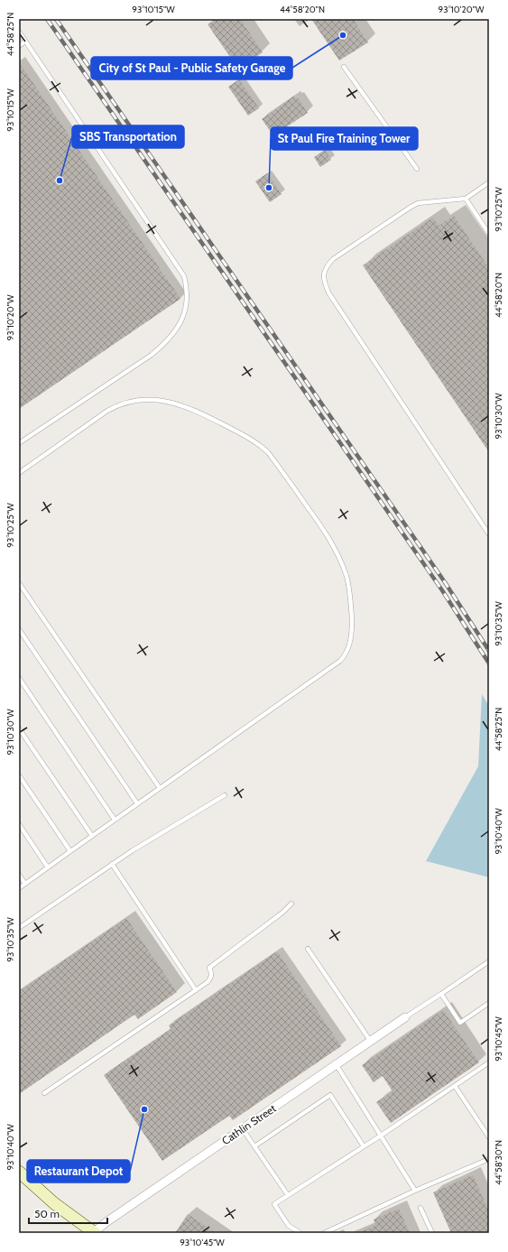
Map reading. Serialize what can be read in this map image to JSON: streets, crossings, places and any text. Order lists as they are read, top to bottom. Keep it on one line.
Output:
{"streets":{"street":["Cathlin Street"]},"places":["City of St Paul - Public Safety Garage","SBS Transportation","St Paul Fire Training Tower","Restaurant Depot"],"scale_bar":"50 m","coordinates":["93°10'15\"W","44°58'20\"N","93°10'20\"W","44°58'25\"N","93°10'25\"W","93°10'30\"W","93°10'35\"W","93°10'40\"W","93°10'45\"W","44°58'30\"N"]}
